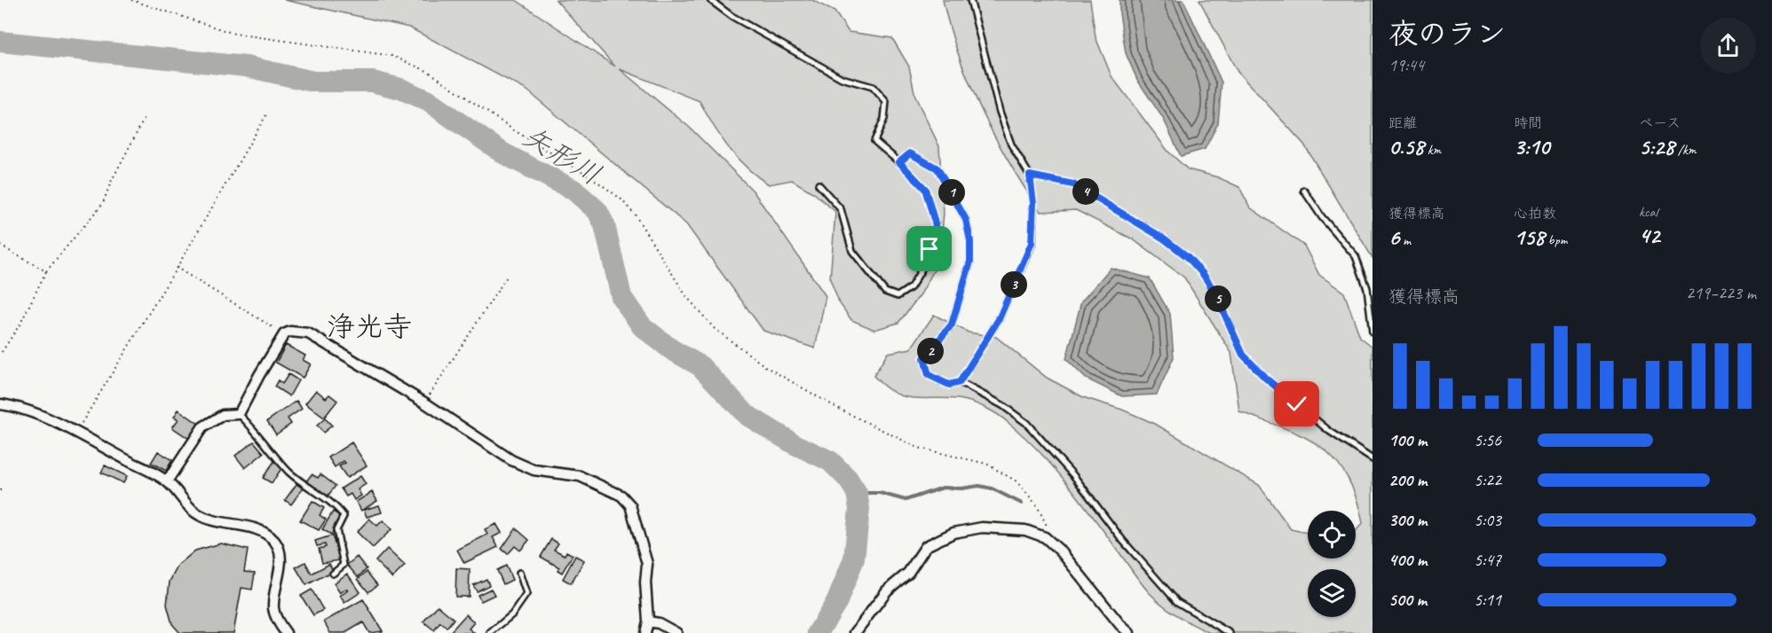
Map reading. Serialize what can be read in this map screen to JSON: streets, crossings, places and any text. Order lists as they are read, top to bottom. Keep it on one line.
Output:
{"districts":["浄光寺"],"water":["矢形川"],"page":{"heading":["夜のラン","19:44"],"stats":[["距離","0.58 km"],["時間","3:10"],["ペース","5:28 /km"],["獲得標高","6 m"],["心拍数","158 bpm"],["kcal","42"]],"pins":["4","1","3","5","2"],"chart":["獲得標高","219–223 m"],"list":[{"name":"100 m","note":"5:56"},{"name":"200 m","note":"5:22"},{"name":"300 m","note":"5:03"},{"name":"400 m","note":"5:47"},{"name":"500 m","note":"5:11"}]}}
